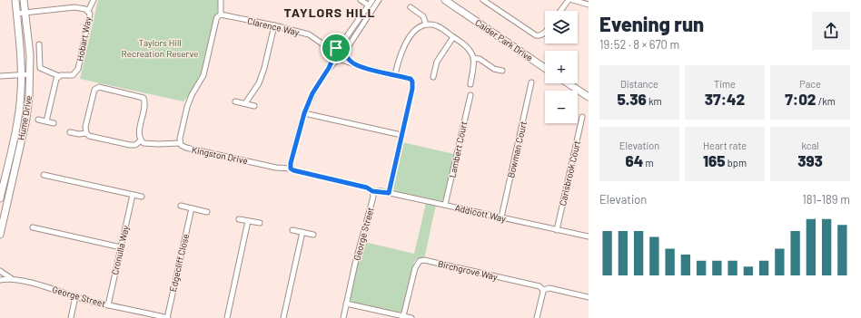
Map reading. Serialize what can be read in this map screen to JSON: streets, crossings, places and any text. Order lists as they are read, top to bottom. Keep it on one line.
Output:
{"streets":{"street":["Clarence Way","Hobart Way","Calder Park Drive","Hume Drive","Lambert Court","Bowman Court","Kingston Drive","Carisbrook Court","Addicott Way","George Street","Cronulla Way","Edgecliff Close","Birchgrove Way"]},"crossings":[["Clarence Way","Kingston Drive"],["Hobart Way","Hume Drive"],["Lambert Court","Addicott Way"],["Bowman Court","Addicott Way"],["Carisbrook Court","Addicott Way"],["Addicott Way","George Street"],["George Street","Cronulla Way"],["George Street","Edgecliff Close"]],"districts":["TAYLORS HILL"],"parks":["Taylors Hill Recreation Reserve"],"page":{"heading":["Evening run","19:52 · 8 × 670 m"],"map_buttons":["+","−"],"stats":[["Distance","5.36 km"],["Time","37:42"],["Pace","7:02 /km"],["Elevation","64 m"],["Heart rate","165 bpm"],["kcal","393"]],"chart":["Elevation","181–189 m"]}}
